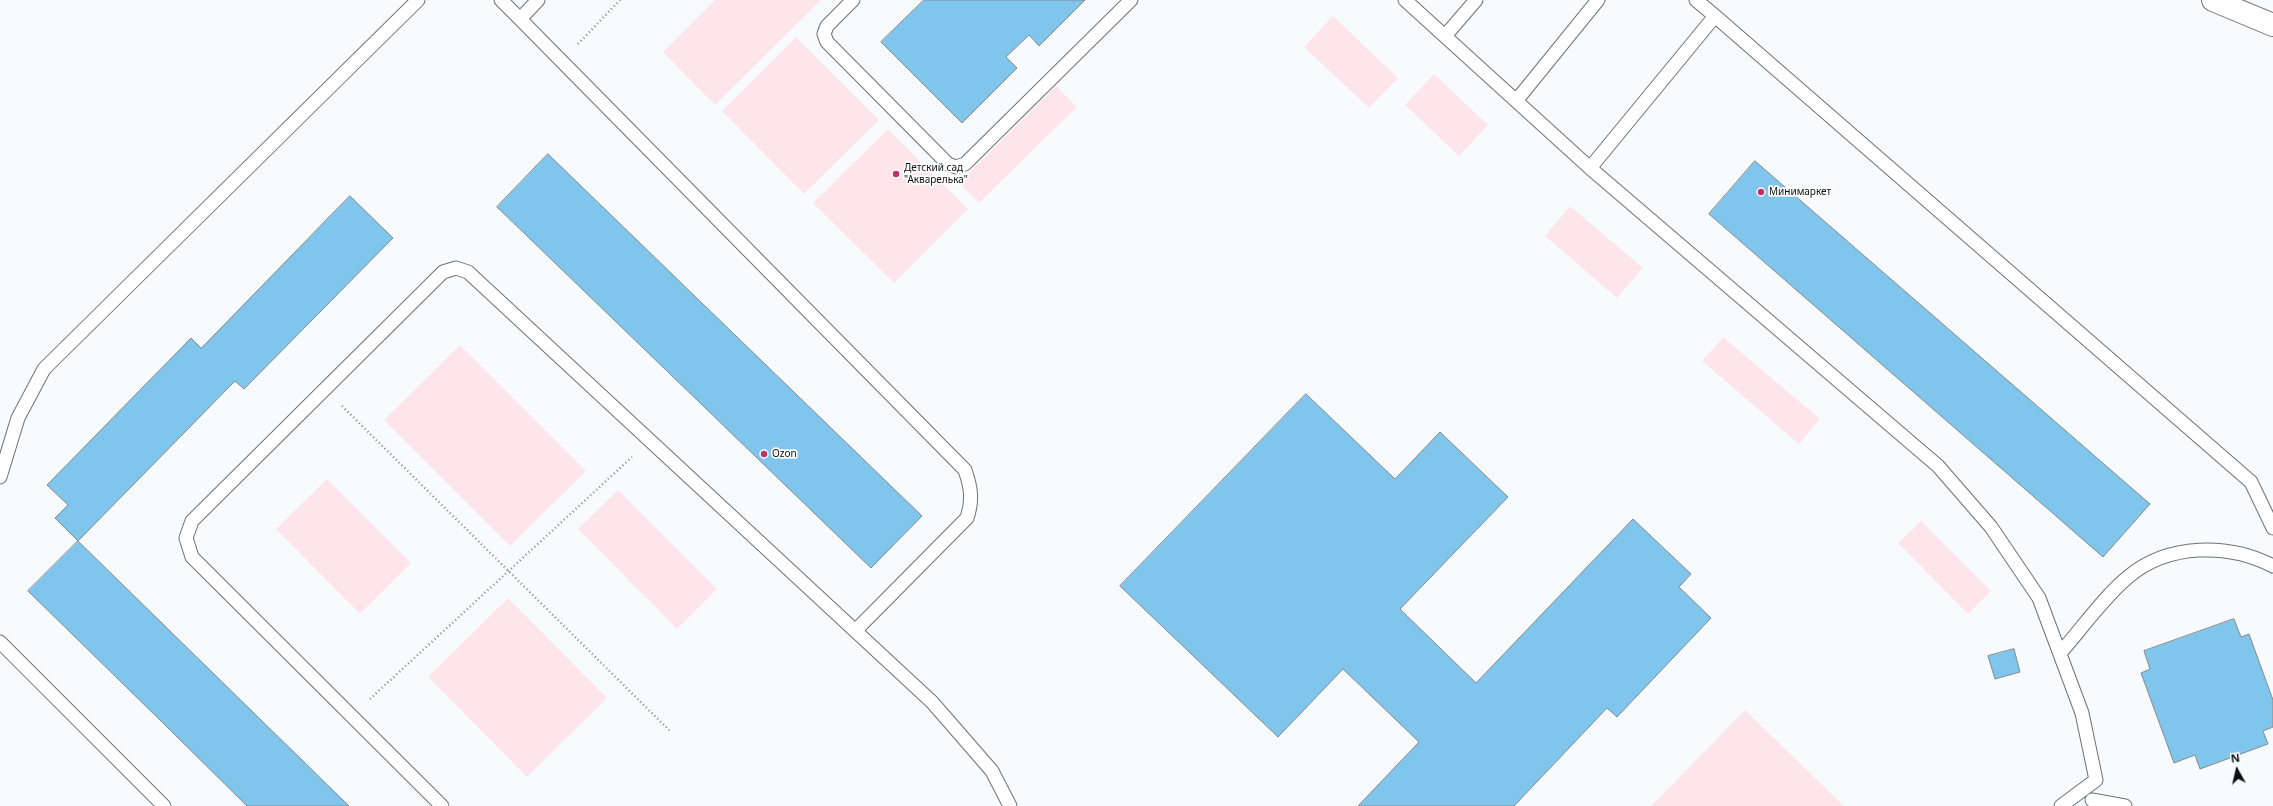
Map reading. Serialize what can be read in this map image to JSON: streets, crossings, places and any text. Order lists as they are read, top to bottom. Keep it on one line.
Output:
{"places":["Детский сад \"Акварелька\"","Минимаркет","Ozon"],"north":"top"}
